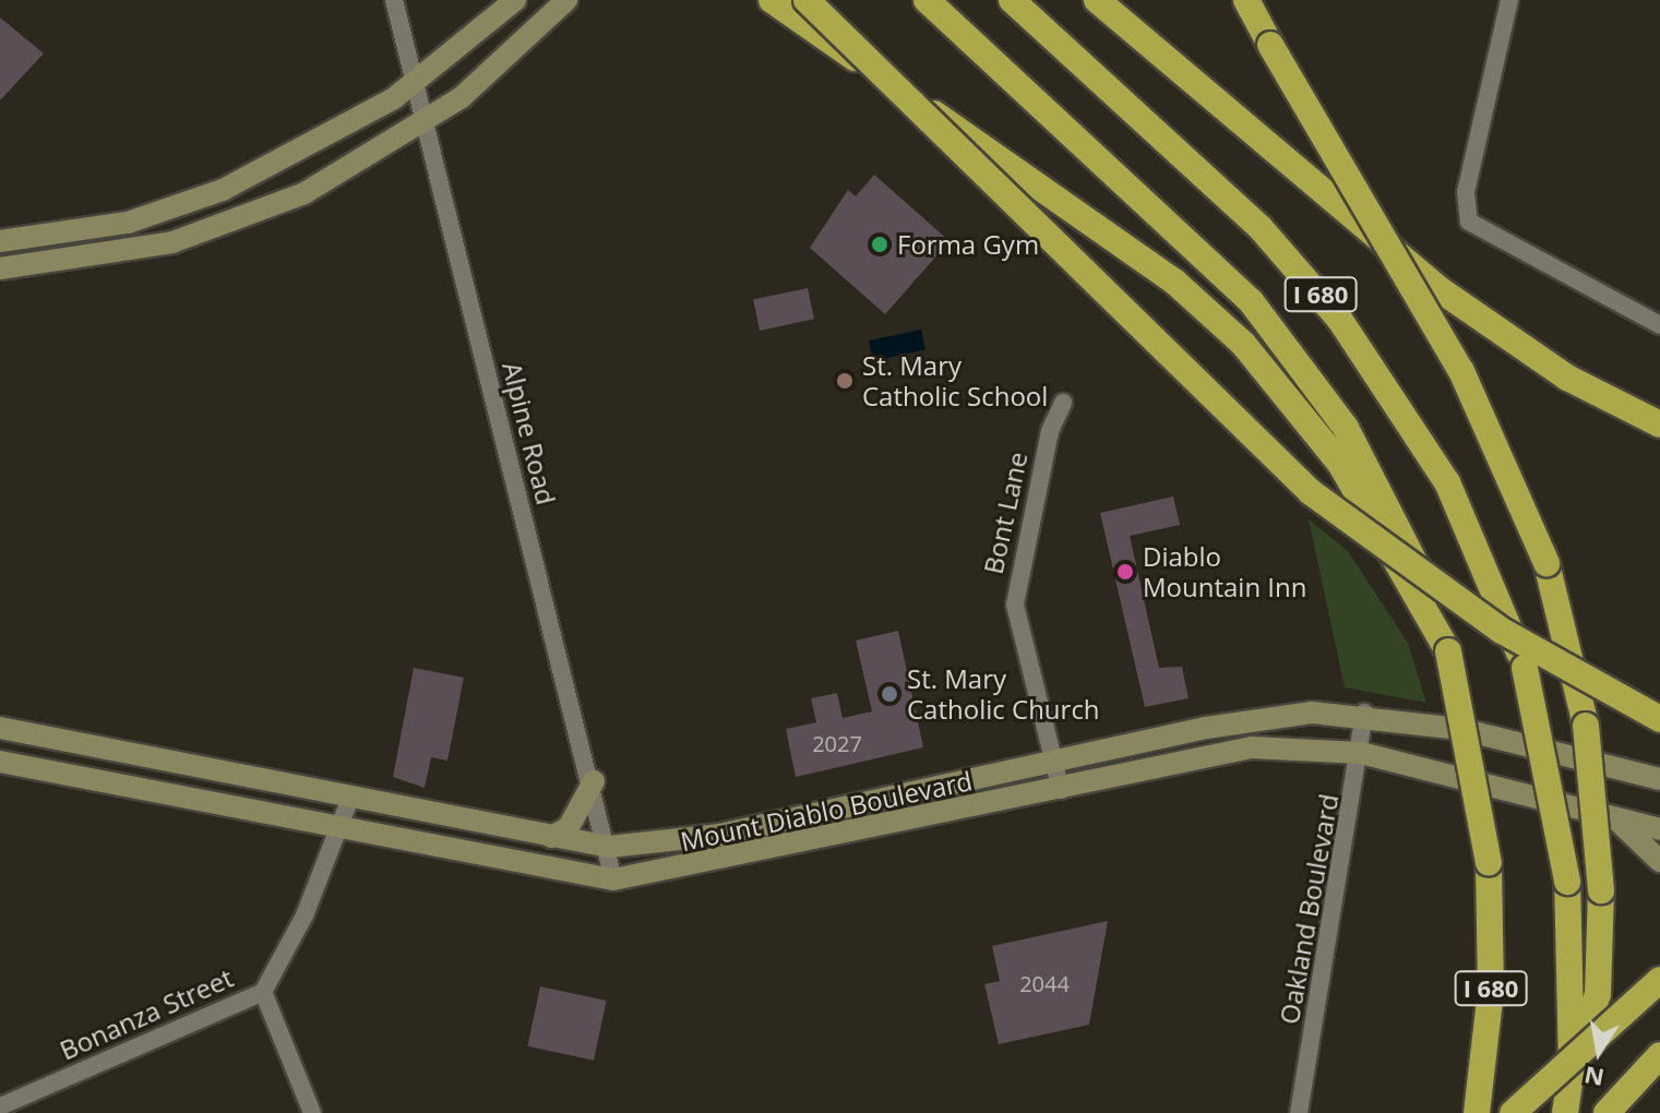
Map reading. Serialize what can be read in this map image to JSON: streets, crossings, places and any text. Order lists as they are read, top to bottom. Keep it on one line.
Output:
{"streets":{"highway":["I 680"],"main road":["Mount Diablo Boulevard"],"street":["Alpine Road","Bont Lane","Oakland Boulevard","Bonanza Street"]},"crossings":[["Alpine Road","Mount Diablo Boulevard"],["Bont Lane","Mount Diablo Boulevard"],["Mount Diablo Boulevard","Oakland Boulevard"],["Mount Diablo Boulevard","Bonanza Street"]],"places":["Forma Gym","St. Mary Catholic School","Diablo Mountain Inn","St. Mary Catholic Church"],"house_numbers":["2027","2044"],"north":"bottom"}
